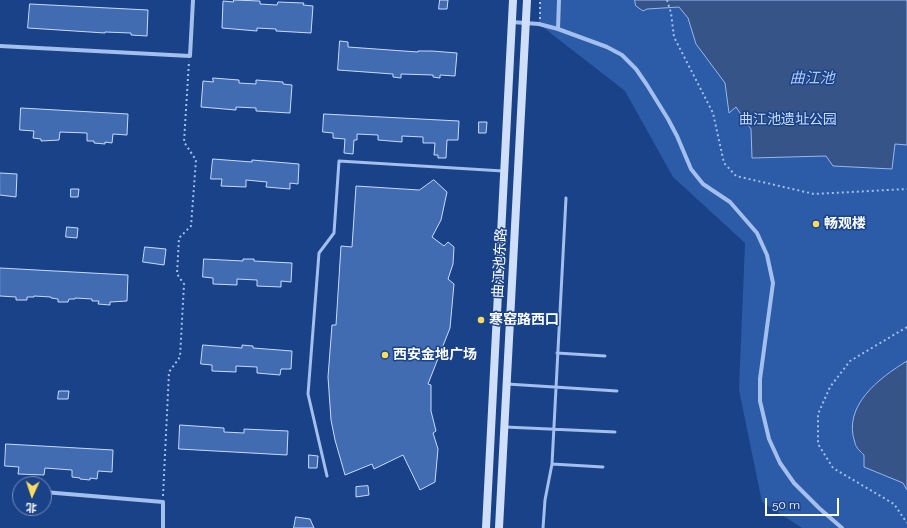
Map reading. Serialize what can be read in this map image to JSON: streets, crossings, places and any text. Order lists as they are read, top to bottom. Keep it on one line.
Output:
{"streets":{"main road":["曲江池东路"]},"water":["曲江池"],"parks":["曲江池遗址公园"],"places":["畅观楼","寒窑路西口","西安金地广场"],"scale_bar":"50 m","north":"bottom"}
